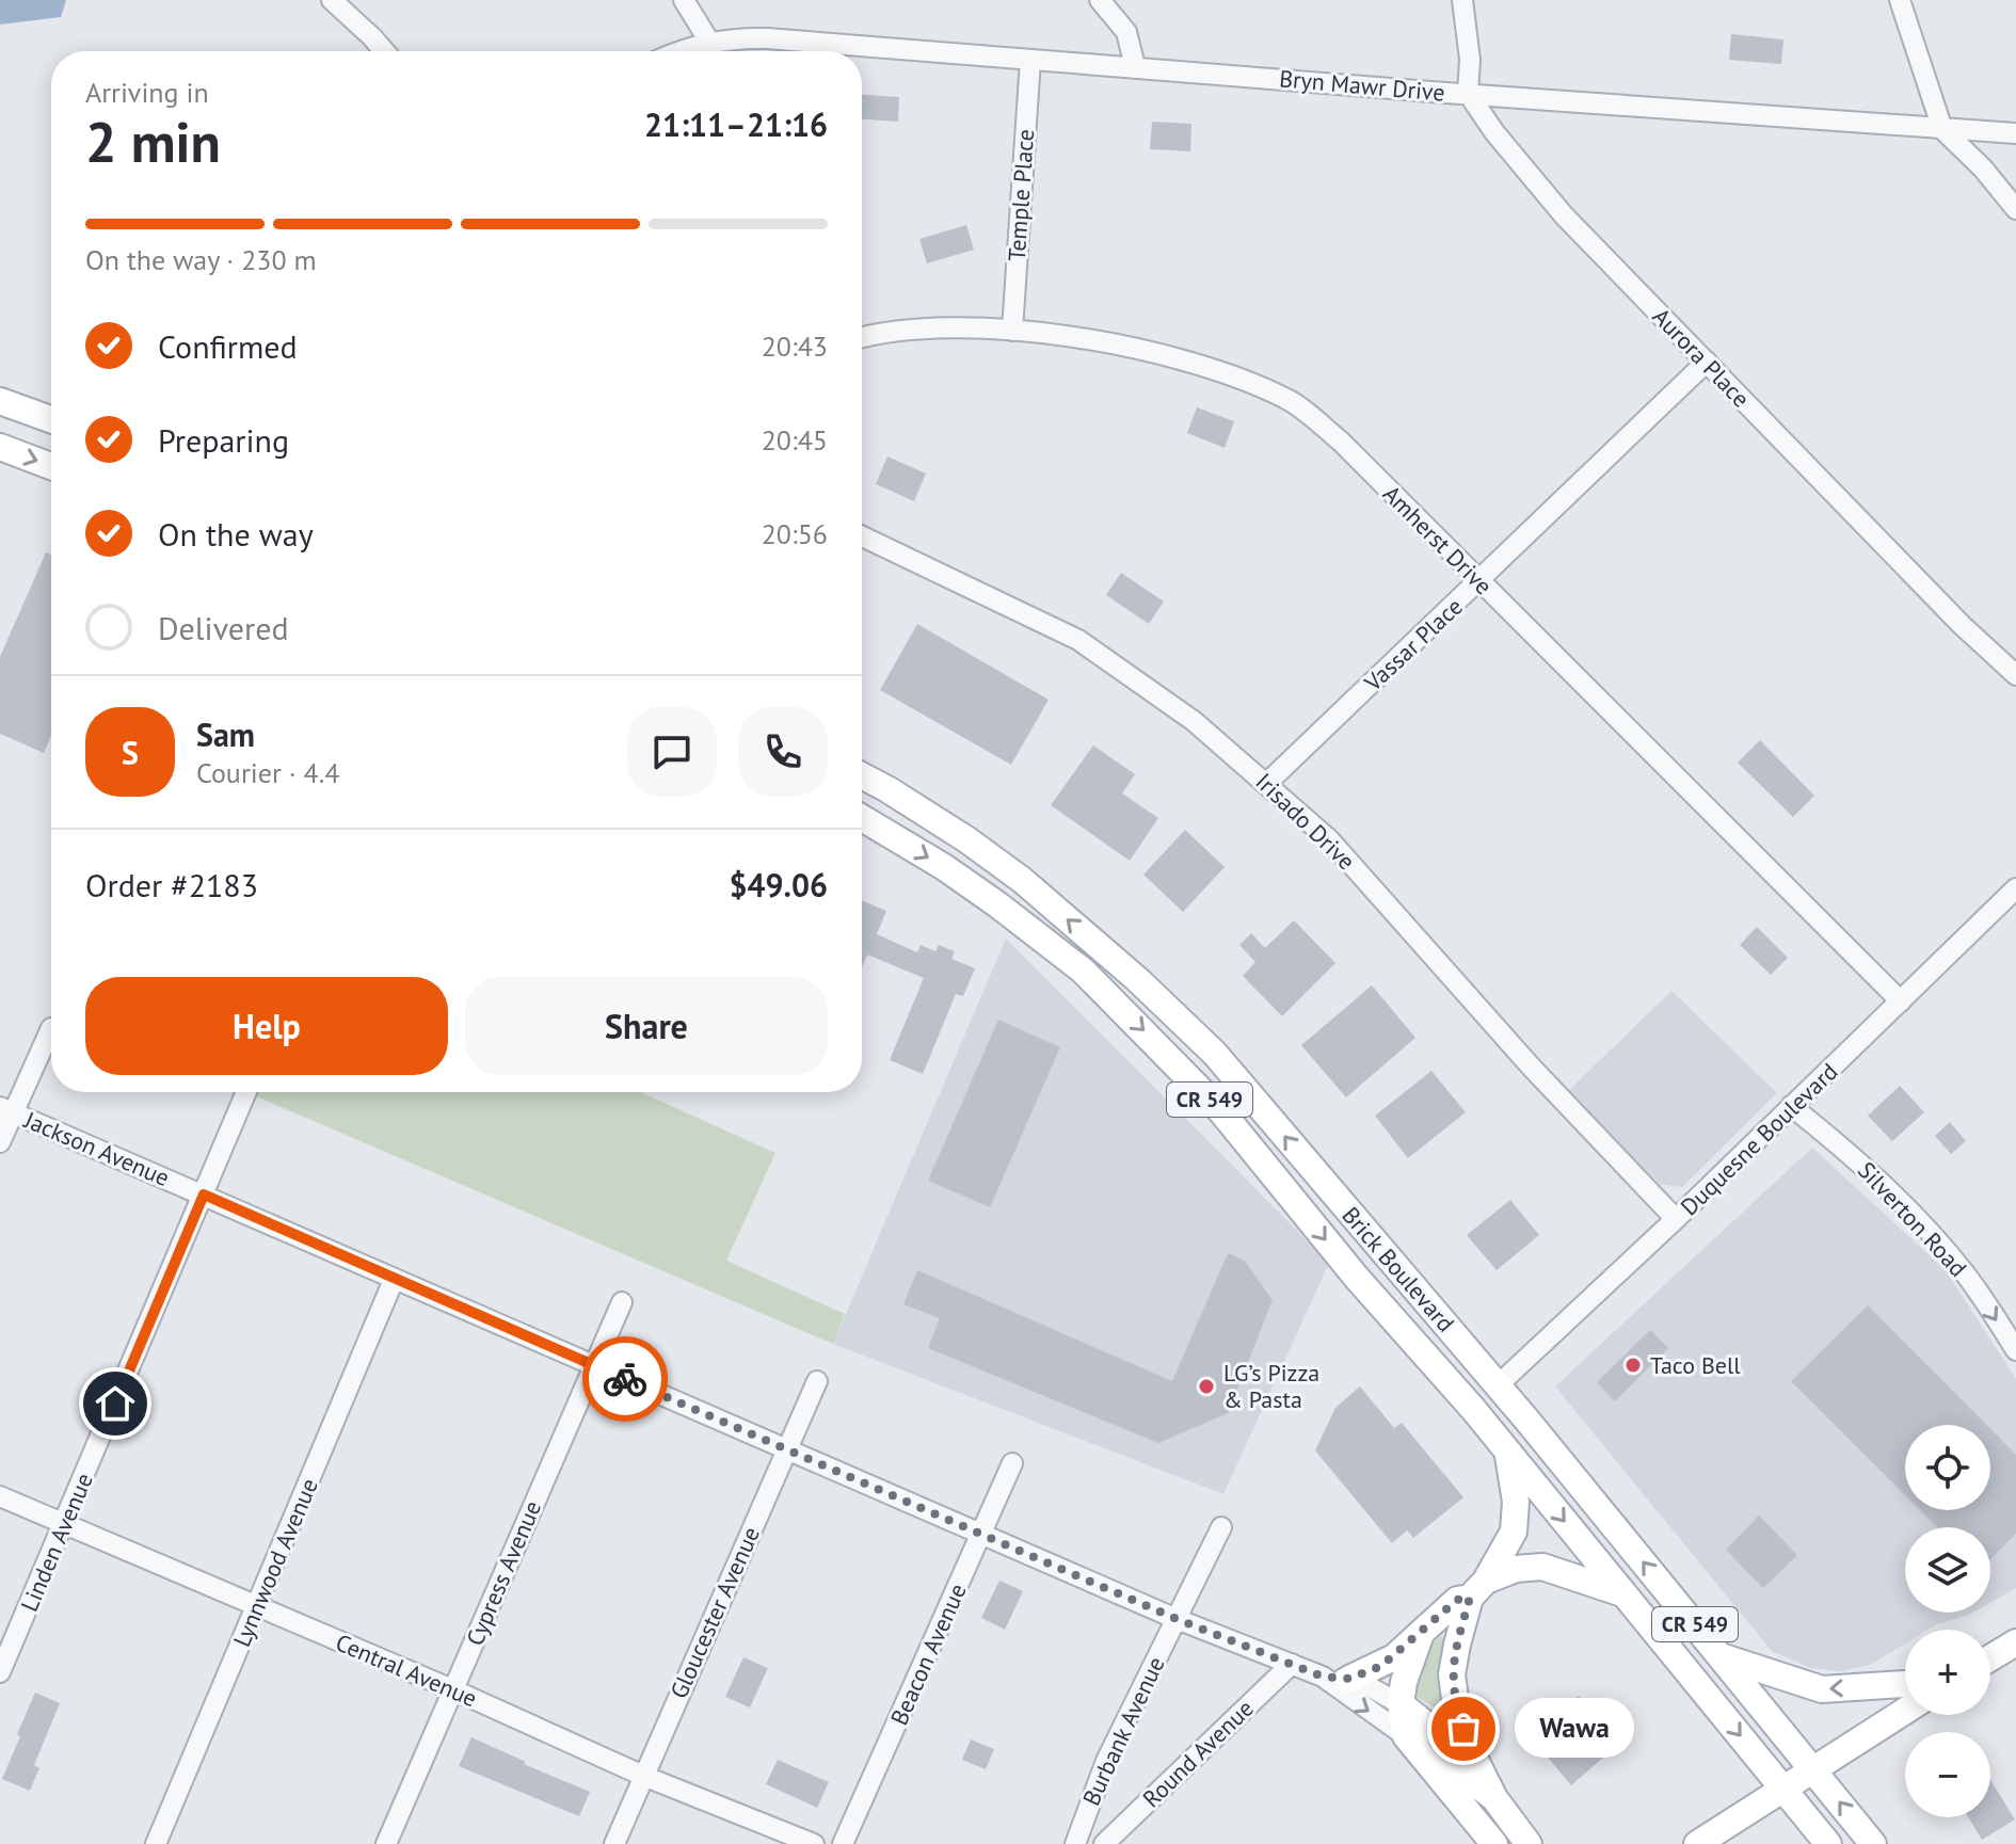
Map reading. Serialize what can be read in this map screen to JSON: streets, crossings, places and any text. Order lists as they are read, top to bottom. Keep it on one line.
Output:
{"streets":{"main road":["CR 549","Jackson Avenue","Brick Boulevard"],"street":["Bryn Mawr Drive","Temple Place","Aurora Place","Amherst Drive","Vassar Place","Irisado Drive","Duquesne Boulevard","Silverton Road","Linden Avenue","Lynnwood Avenue","Cypress Avenue","Gloucester Avenue","Beacon Avenue","Central Avenue","Burbank Avenue","Round Avenue"]},"crossings":[["Bryn Mawr Drive","Temple Place"],["Bryn Mawr Drive","Aurora Place"],["Temple Place","Amherst Drive"],["Aurora Place","Vassar Place"],["Amherst Drive","Vassar Place"],["Amherst Drive","Duquesne Boulevard"],["Vassar Place","Irisado Drive"],["Irisado Drive","Duquesne Boulevard"],["Duquesne Boulevard","Silverton Road"],["Duquesne Boulevard","Brick Boulevard"],["Jackson Avenue","Linden Avenue"],["Jackson Avenue","Lynnwood Avenue"],["Jackson Avenue","Cypress Avenue"],["Jackson Avenue","Gloucester Avenue"],["Jackson Avenue","Beacon Avenue"],["Jackson Avenue","Burbank Avenue"],["Jackson Avenue","Round Avenue"],["Linden Avenue","Central Avenue"],["Lynnwood Avenue","Central Avenue"],["Cypress Avenue","Central Avenue"],["Gloucester Avenue","Central Avenue"]],"one_way":["Silverton Road"],"places":["Taco Bell","LG’s Pizza & Pasta","Wawa"],"page":{"heading":["2 min","Arriving in","21:11–21:16"],"panel":["Sam","Courier · 4.4","Order #2183","$49.06"],"bar":"On the way · 230 m","list":[["Confirmed","20:43"],["Preparing","20:45"],["On the way","20:56"],"Delivered"],"round":"S","buttons":["Help","Share"],"map_buttons":["+","−"],"bubble":"Wawa"}}
